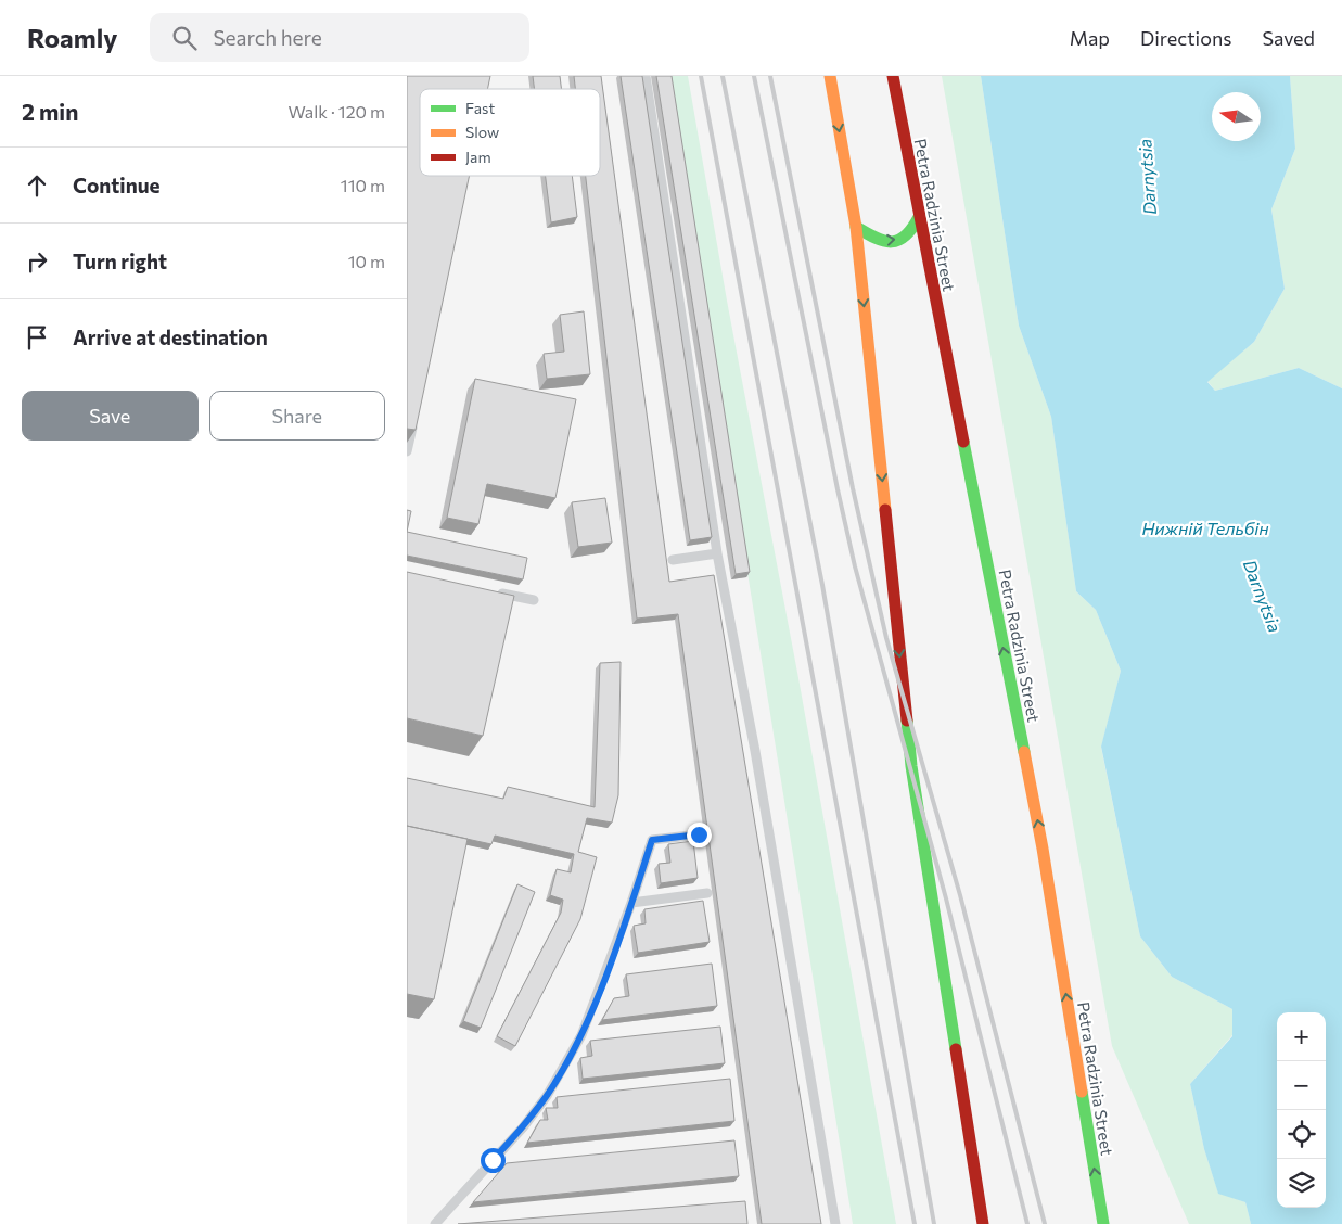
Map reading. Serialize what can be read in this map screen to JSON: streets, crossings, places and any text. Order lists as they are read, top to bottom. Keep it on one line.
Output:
{"streets":{"main road":["Petra Radzinia Street"]},"water":["Darnytsia","Нижній Тельбін"],"legend":["Fast","Slow","Jam"],"north":"left","page":{"header":"Roamly","search":"Search here","nav":["Map","Directions","Saved"],"heading":["2 min","Walk · 120 m"],"list":[["Continue","110 m"],["Turn right","10 m"],"Arrive at destination"],"buttons":["Save","Share"],"map_buttons":["+","−"]}}
